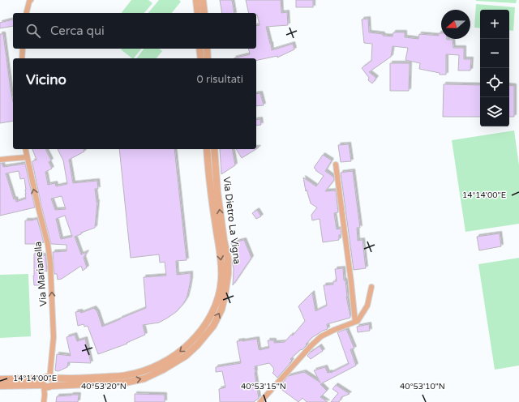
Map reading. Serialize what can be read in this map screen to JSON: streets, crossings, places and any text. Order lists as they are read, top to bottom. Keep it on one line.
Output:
{"streets":{"street":["Via Dietro La Vigna","Via Marianella"]},"crossings":[["Via Dietro La Vigna","Via Marianella"]],"one_way":["Via Marianella"],"north":"left","page":{"map_buttons":["+","−"],"search":"Cerca qui","heading":["Vicino","0 risultati"]},"coordinates":["14°14'00\"E","40°53'20\"N","40°53'15\"N","40°53'10\"N"]}
